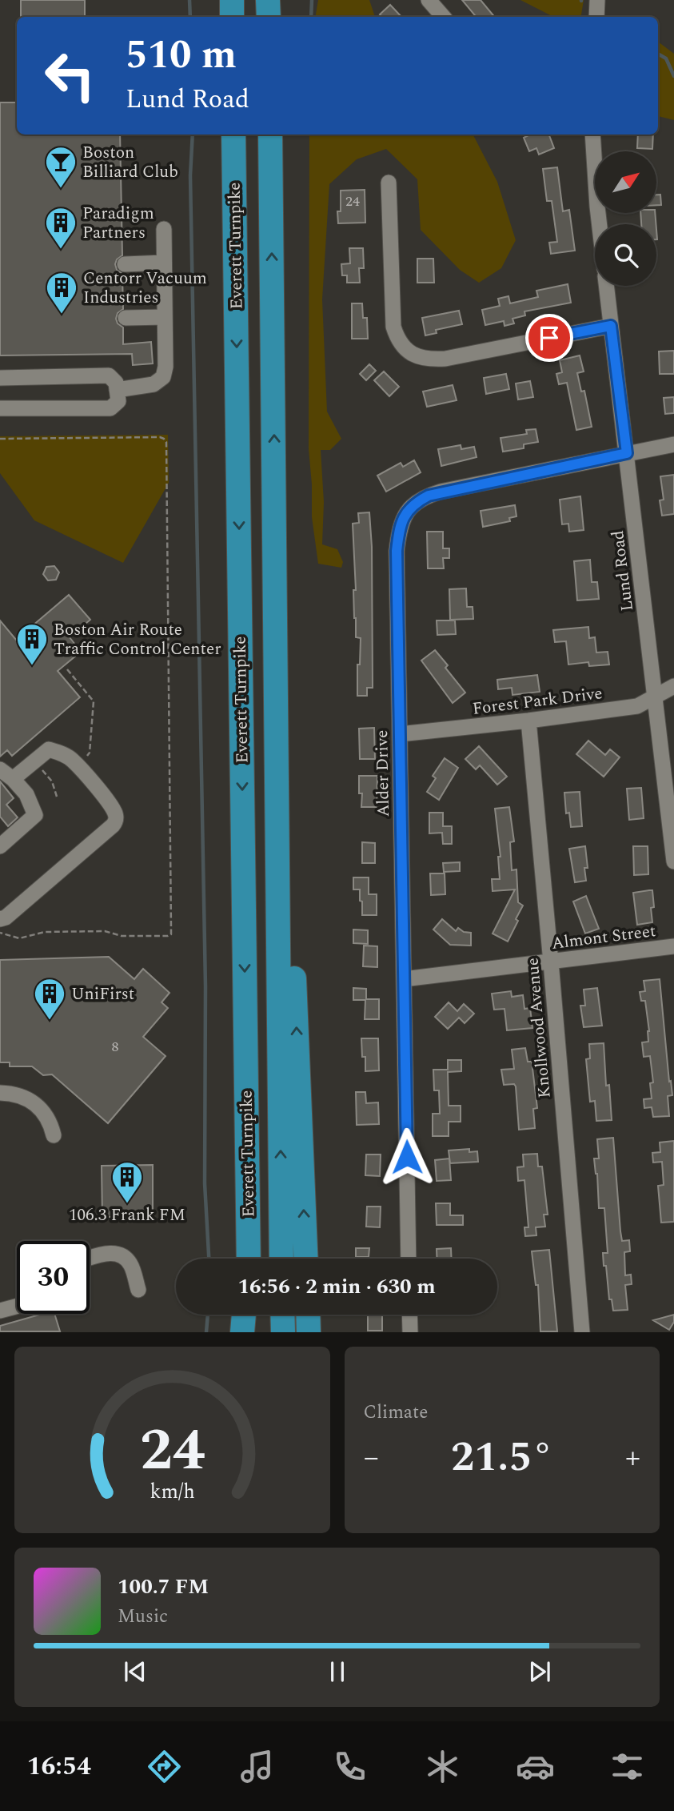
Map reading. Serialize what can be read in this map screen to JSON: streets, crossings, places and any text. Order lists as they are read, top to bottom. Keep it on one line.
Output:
{"streets":{"highway":["Everett Turnpike"],"street":["Lund Road","Forest Park Drive","Alder Drive","Almont Street","Knollwood Avenue"]},"crossings":[["Lund Road","Forest Park Drive"],["Lund Road","Alder Drive"],["Forest Park Drive","Alder Drive"],["Forest Park Drive","Knollwood Avenue"],["Alder Drive","Almont Street"],["Almont Street","Knollwood Avenue"]],"places":{"bar":["Boston Billiard Club"],"building":["Paradigm Partners","Centorr Vacuum Industries","Boston Air Route Traffic Control Center","UniFirst","106.3 Frank FM"]},"house_numbers":["24","8"],"north":"top right","page":{"turn":["510 m","Lund Road"],"limit":"30","trip":"16:56 · 2 min · 630 m","tile":"Climate","heat":["−","21.5°","+"],"song":["100.7 FM","Music"],"tabs":"16:54","gauge":["24","km/h"]}}
